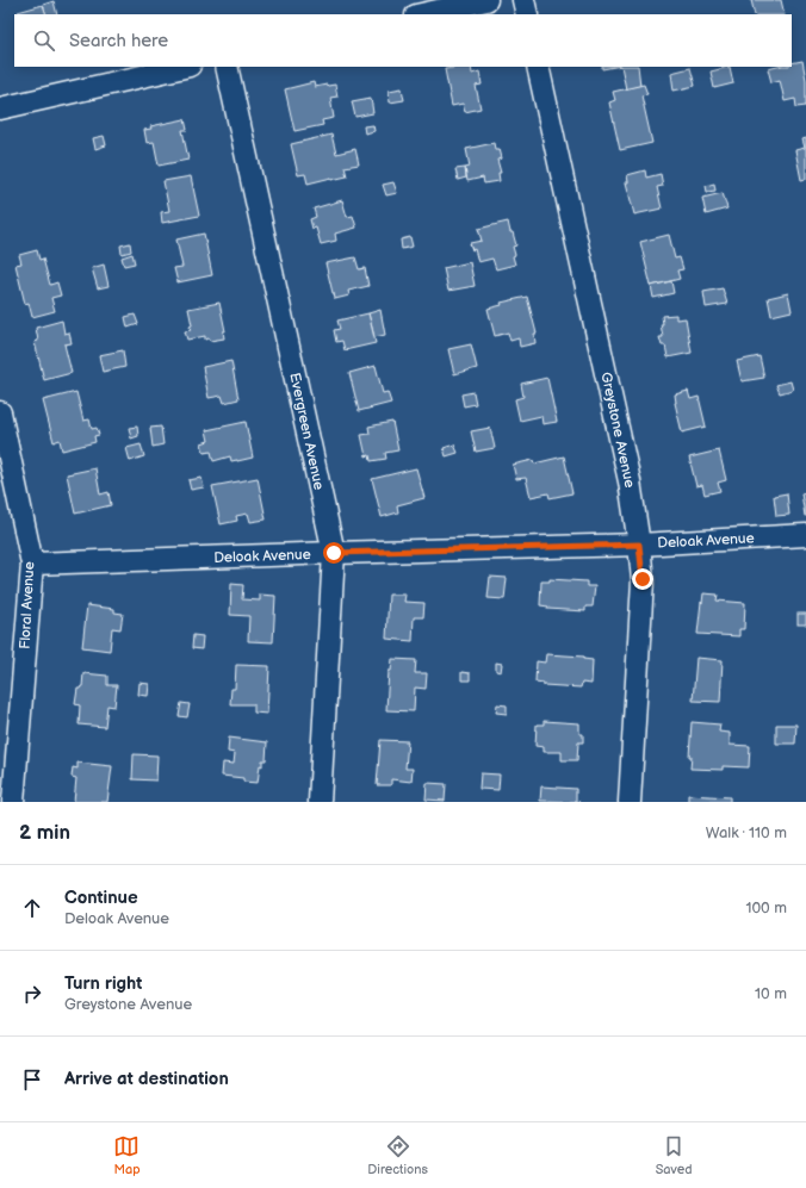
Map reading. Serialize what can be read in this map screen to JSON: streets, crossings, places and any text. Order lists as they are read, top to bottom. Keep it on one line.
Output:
{"streets":{"street":["Greystone Avenue","Evergreen Avenue","Deloak Avenue","Floral Avenue"]},"crossings":[["Greystone Avenue","Deloak Avenue"],["Evergreen Avenue","Deloak Avenue"],["Deloak Avenue","Floral Avenue"]],"page":{"search":"Search here","heading":["2 min","Walk · 110 m"],"list":[["Continue","Deloak Avenue","100 m"],["Turn right","Greystone Avenue","10 m"],"Arrive at destination"],"nav":["Map","Directions","Saved"]}}
